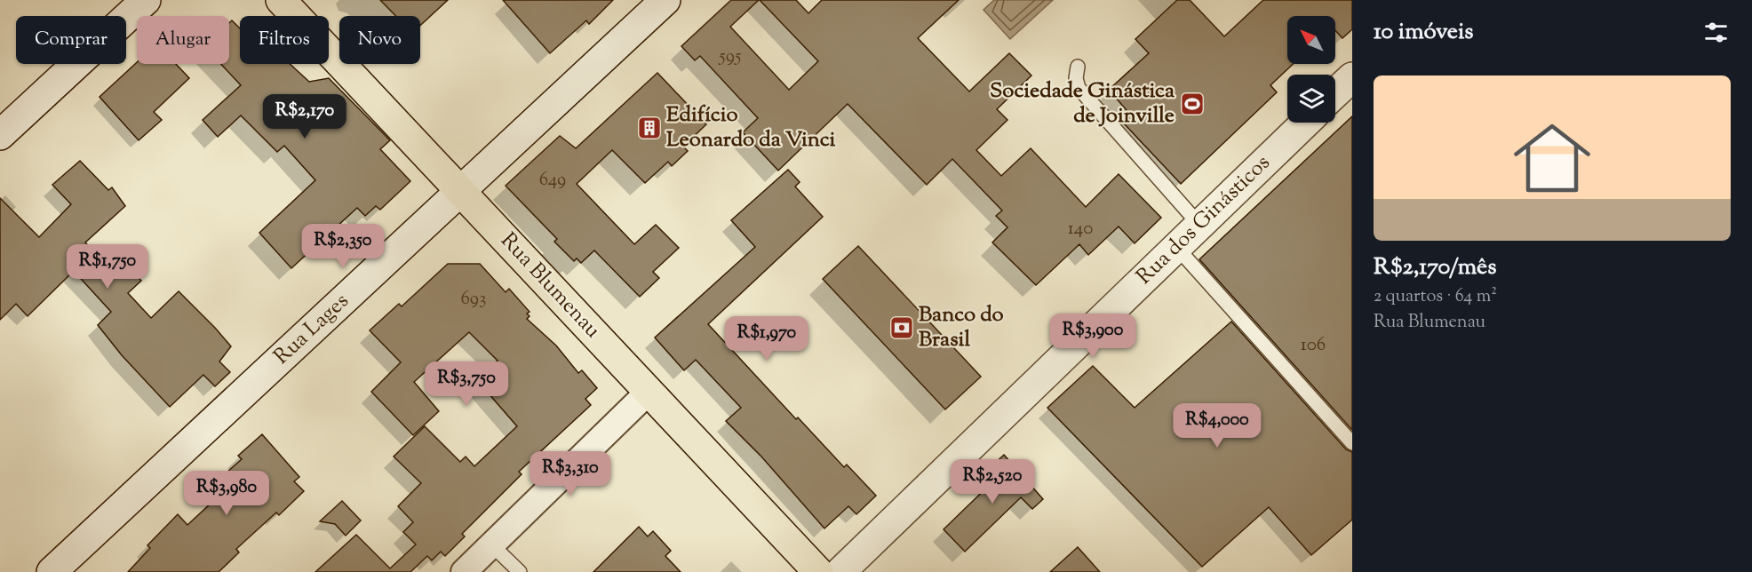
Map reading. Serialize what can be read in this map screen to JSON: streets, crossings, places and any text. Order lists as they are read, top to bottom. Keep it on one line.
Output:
{"streets":{"main road":["Rua dos Ginásticos","Rua Blumenau","Rua Lages"]},"crossings":[["Rua Blumenau","Rua Lages"]],"places":{"sports":["Sociedade Ginástica de Joinville"],"building":["Edifício Leonardo da Vinci"],"bank":["Banco do Brasil"]},"house_numbers":["595","649","140","693","106"],"north":"top left","page":{"heading":"10 imóveis","chip":["Comprar","Alugar","Filtros","Novo"],"list":[{"name":"R$2,170/mês","note":"2 quartos · 64 m² · Rua Blumenau"}],"price":["R$2,170","R$2,350","R$1,750","R$3,900","R$1,970","R$3,750","R$4,000","R$3,310","R$2,520","R$3,980"]}}
